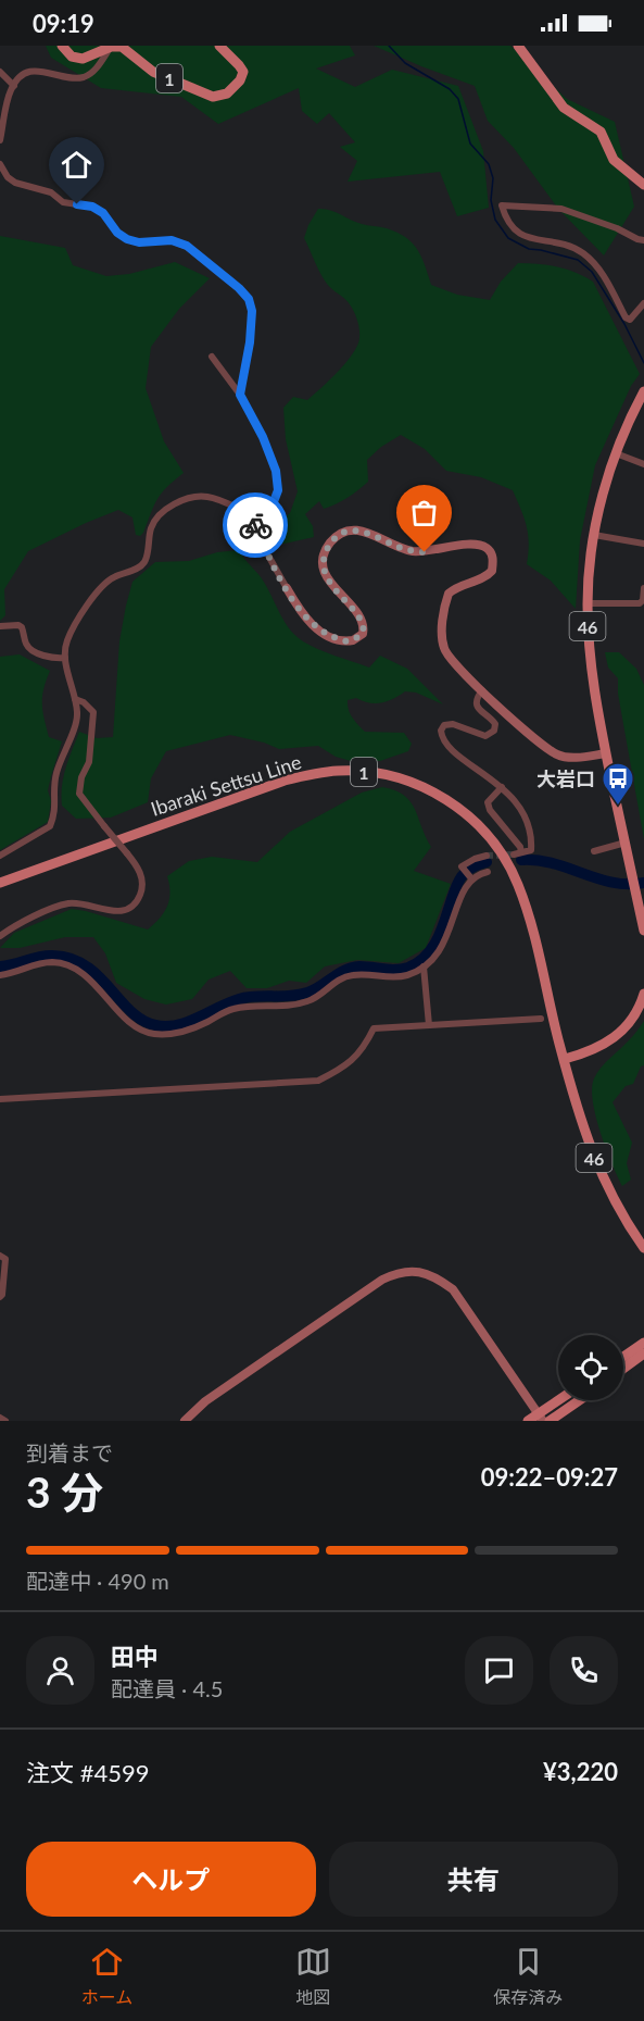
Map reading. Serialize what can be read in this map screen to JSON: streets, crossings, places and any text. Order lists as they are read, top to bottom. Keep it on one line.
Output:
{"streets":{"main road":["1","46","Ibaraki Settsu Line"]},"crossings":[["46","Ibaraki Settsu Line"]],"places":{"bus stop":["大岩口"]},"page":{"status":"09:19","heading":["3 分","到着まで","09:22–09:27"],"panel":["田中","配達員 · 4.5","注文 #4599","¥3,220"],"bar":"配達中 · 490 m","buttons":["ヘルプ","共有"],"tabs":["ホーム","地図","保存済み"]}}
